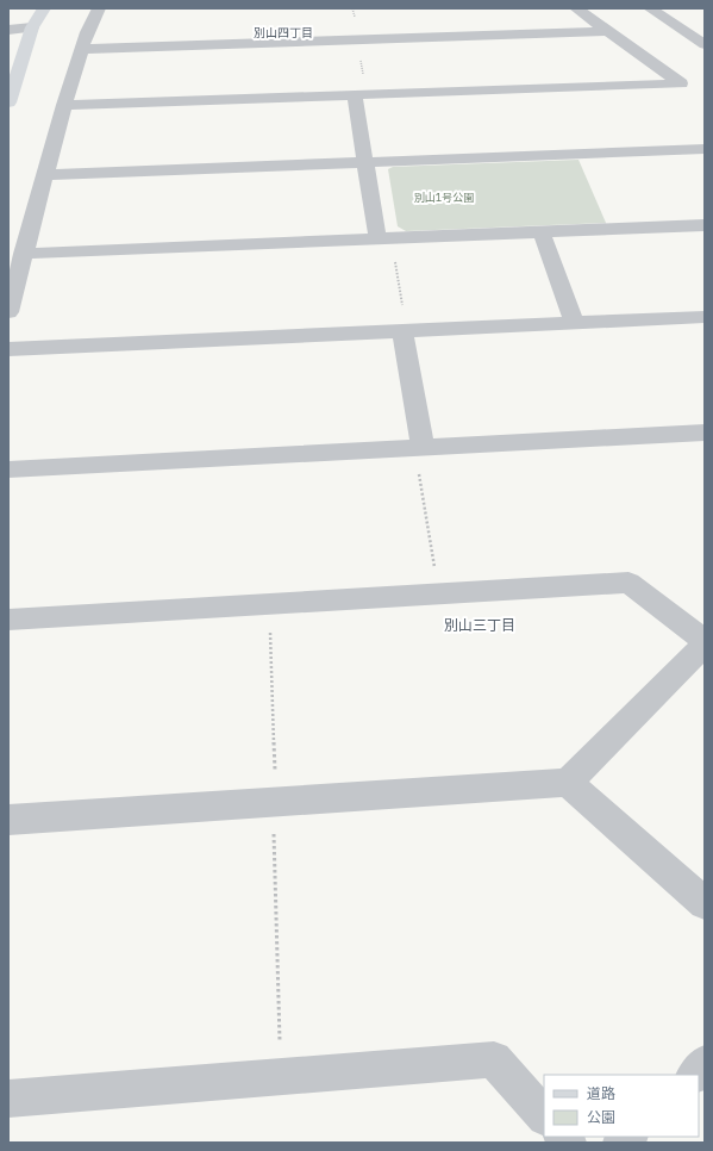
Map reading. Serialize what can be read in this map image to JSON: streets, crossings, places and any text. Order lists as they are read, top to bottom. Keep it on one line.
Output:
{"districts":["別山四丁目","別山三丁目"],"parks":["別山1号公園"],"legend":["道路","公園"]}
